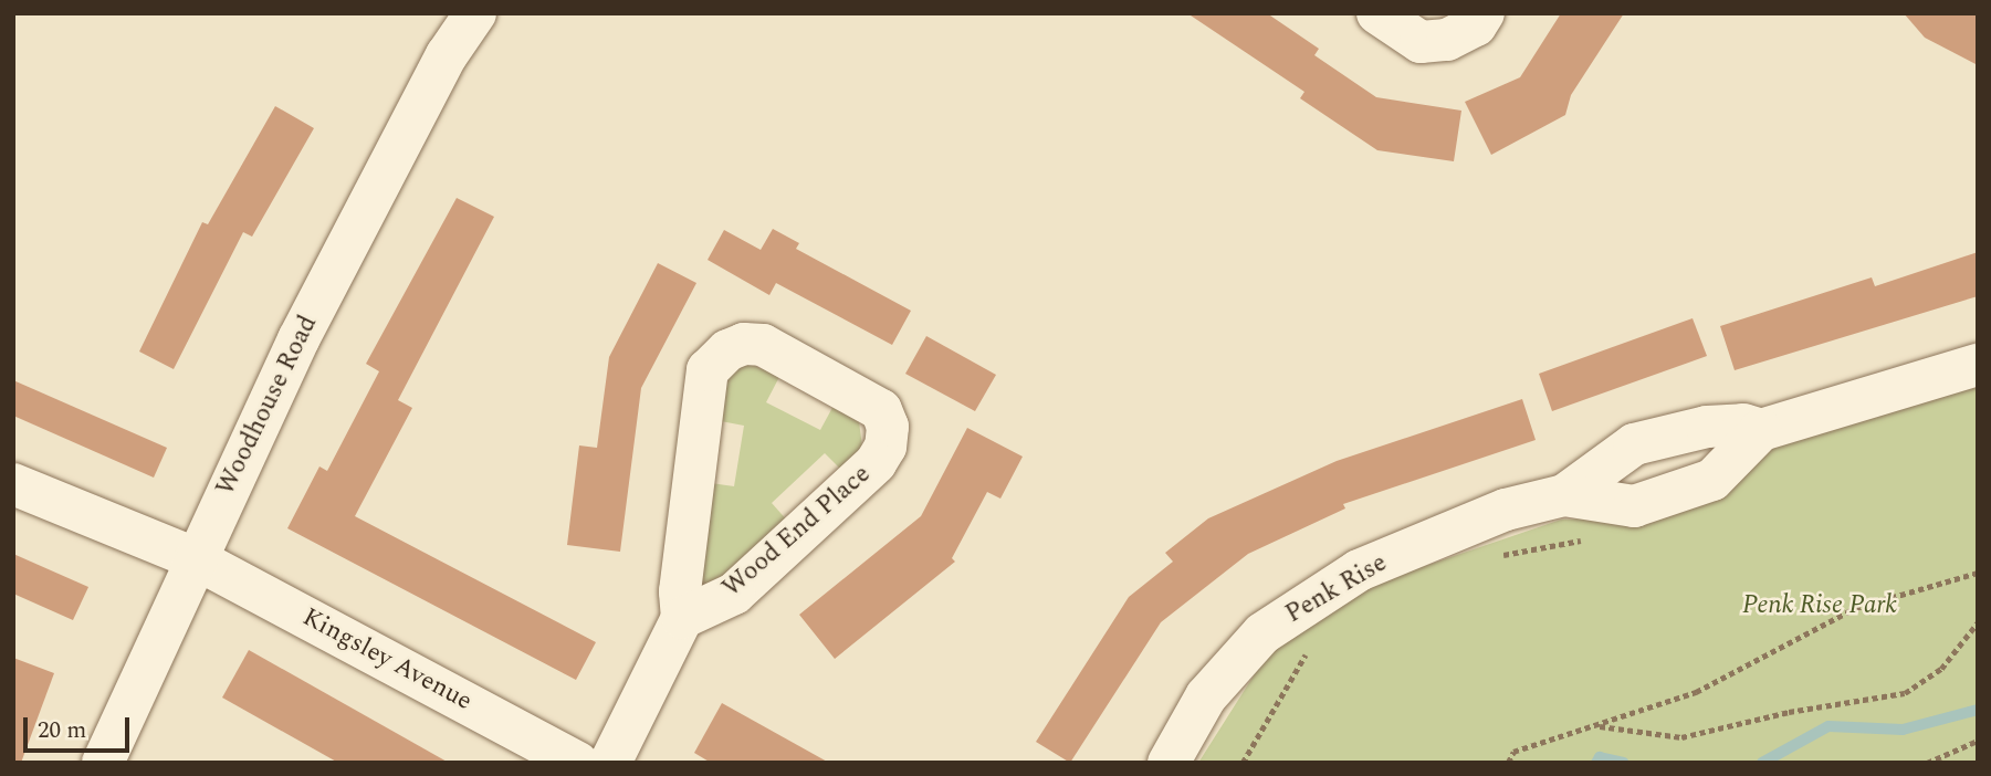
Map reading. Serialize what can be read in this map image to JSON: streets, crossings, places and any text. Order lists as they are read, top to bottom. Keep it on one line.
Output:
{"streets":{"street":["Woodhouse Road","Wood End Place","Penk Rise","Kingsley Avenue"]},"crossings":[["Woodhouse Road","Kingsley Avenue"]],"parks":["Penk Rise Park"],"scale_bar":"20 m"}
